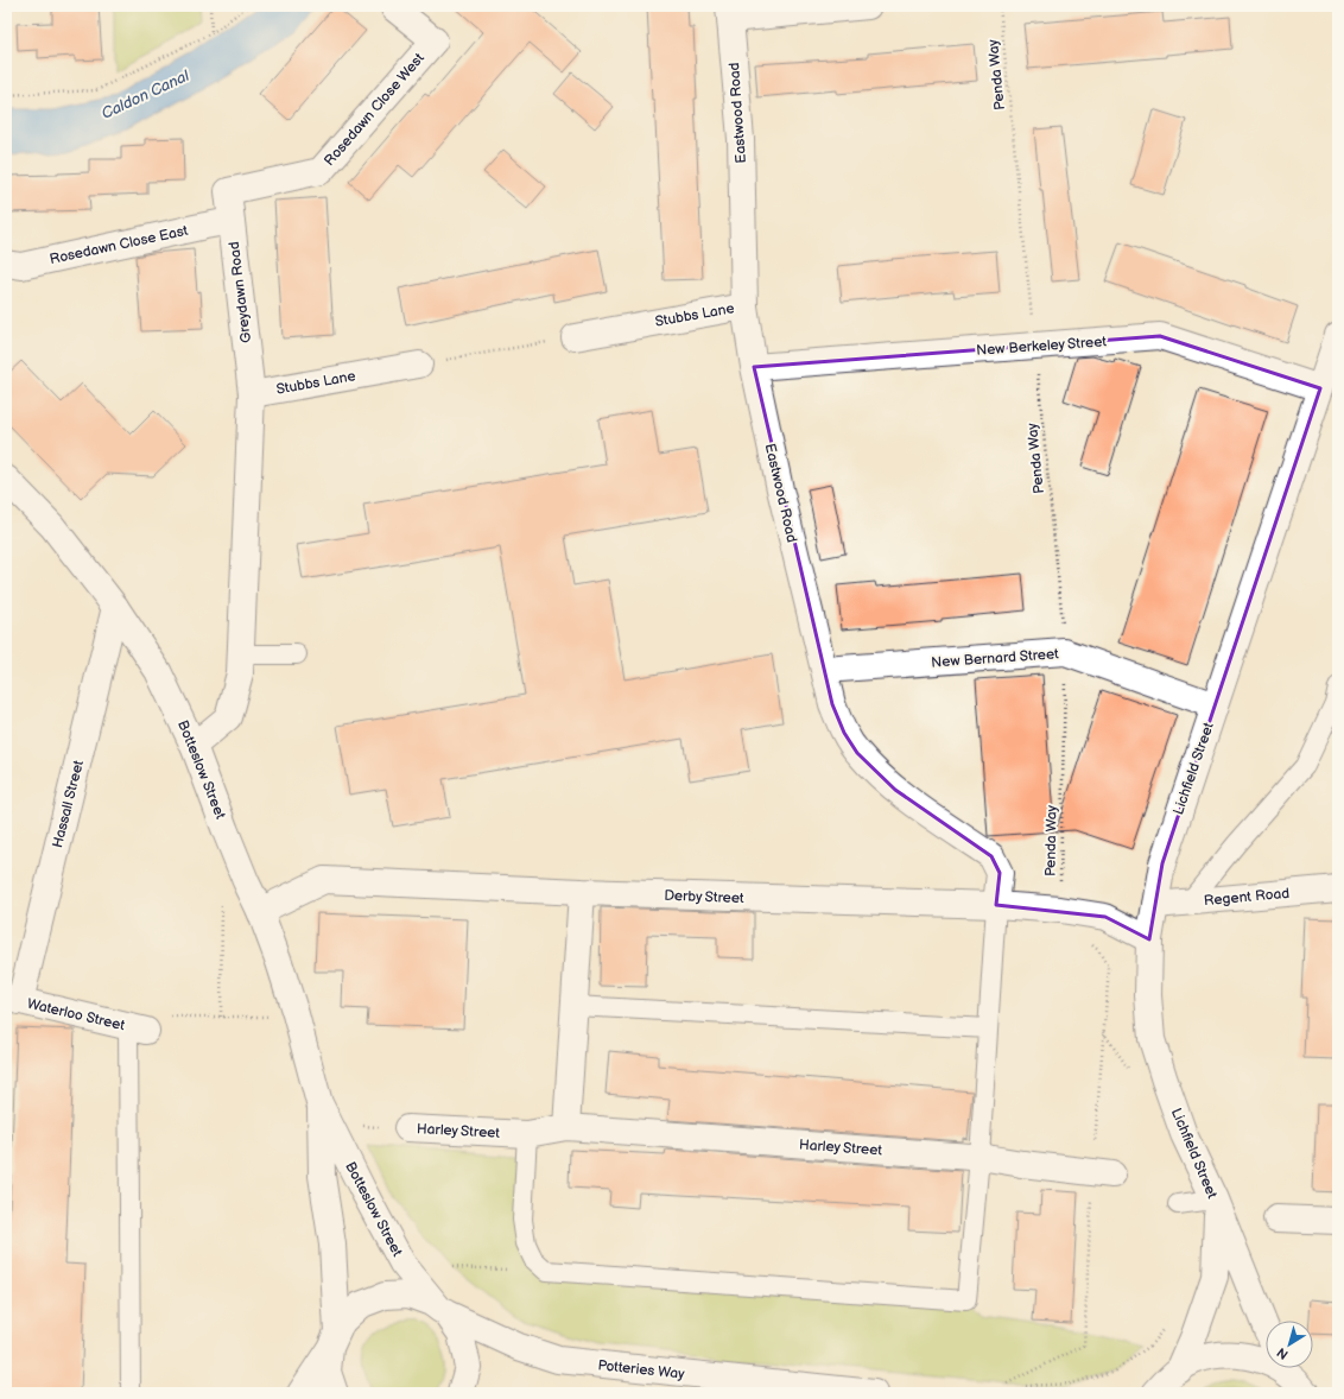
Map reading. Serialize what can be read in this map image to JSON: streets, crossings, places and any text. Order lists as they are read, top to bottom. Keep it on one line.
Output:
{"streets":{"main road":["Rosedawn Close West","Eastwood Road","Rosedawn Close East","Greydawn Road","Stubbs Lane","New Berkeley Street","New Bernard Street","Lichfield Street","Botteslow Street","Hassall Street","Derby Street","Regent Road","Waterloo Street","Harley Street","Potteries Way"],"path":["Penda Way"]},"crossings":[["Penda Way","New Berkeley Street"],["Penda Way","New Bernard Street"],["Penda Way","Derby Street"],["Rosedawn Close West","Greydawn Road"],["Eastwood Road","Stubbs Lane"],["Eastwood Road","New Berkeley Street"],["Eastwood Road","New Bernard Street"],["Eastwood Road","Derby Street"],["Rosedawn Close East","Greydawn Road"],["Greydawn Road","Stubbs Lane"],["New Berkeley Street","Lichfield Street"],["New Bernard Street","Lichfield Street"],["Lichfield Street","Derby Street"],["Lichfield Street","Regent Road"],["Botteslow Street","Hassall Street"],["Botteslow Street","Derby Street"],["Botteslow Street","Potteries Way"],["Hassall Street","Waterloo Street"]],"water":["Caldon Canal"],"north":"bottom left"}
